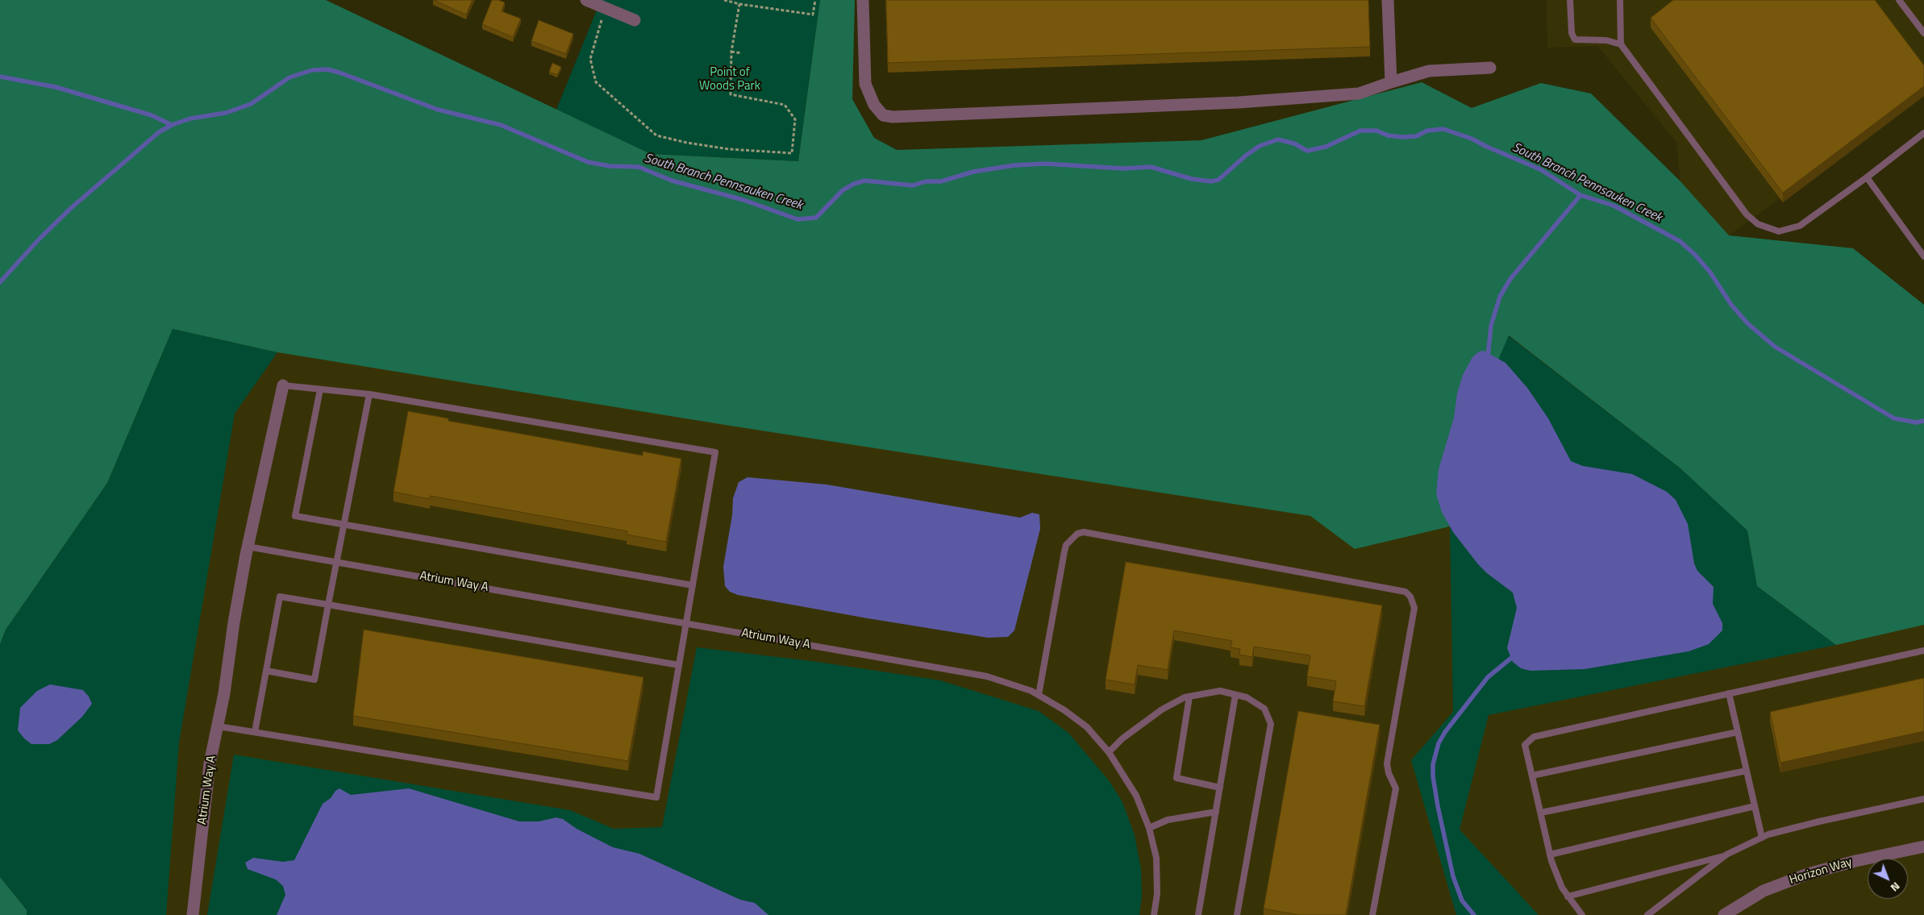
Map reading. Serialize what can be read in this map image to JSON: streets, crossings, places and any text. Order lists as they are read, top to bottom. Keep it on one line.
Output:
{"streets":{"street":["Atrium Way A","Horizon Way"]},"water":["South Branch Pennsauken Creek"],"parks":["Point of Woods Park"],"north":"bottom right"}
